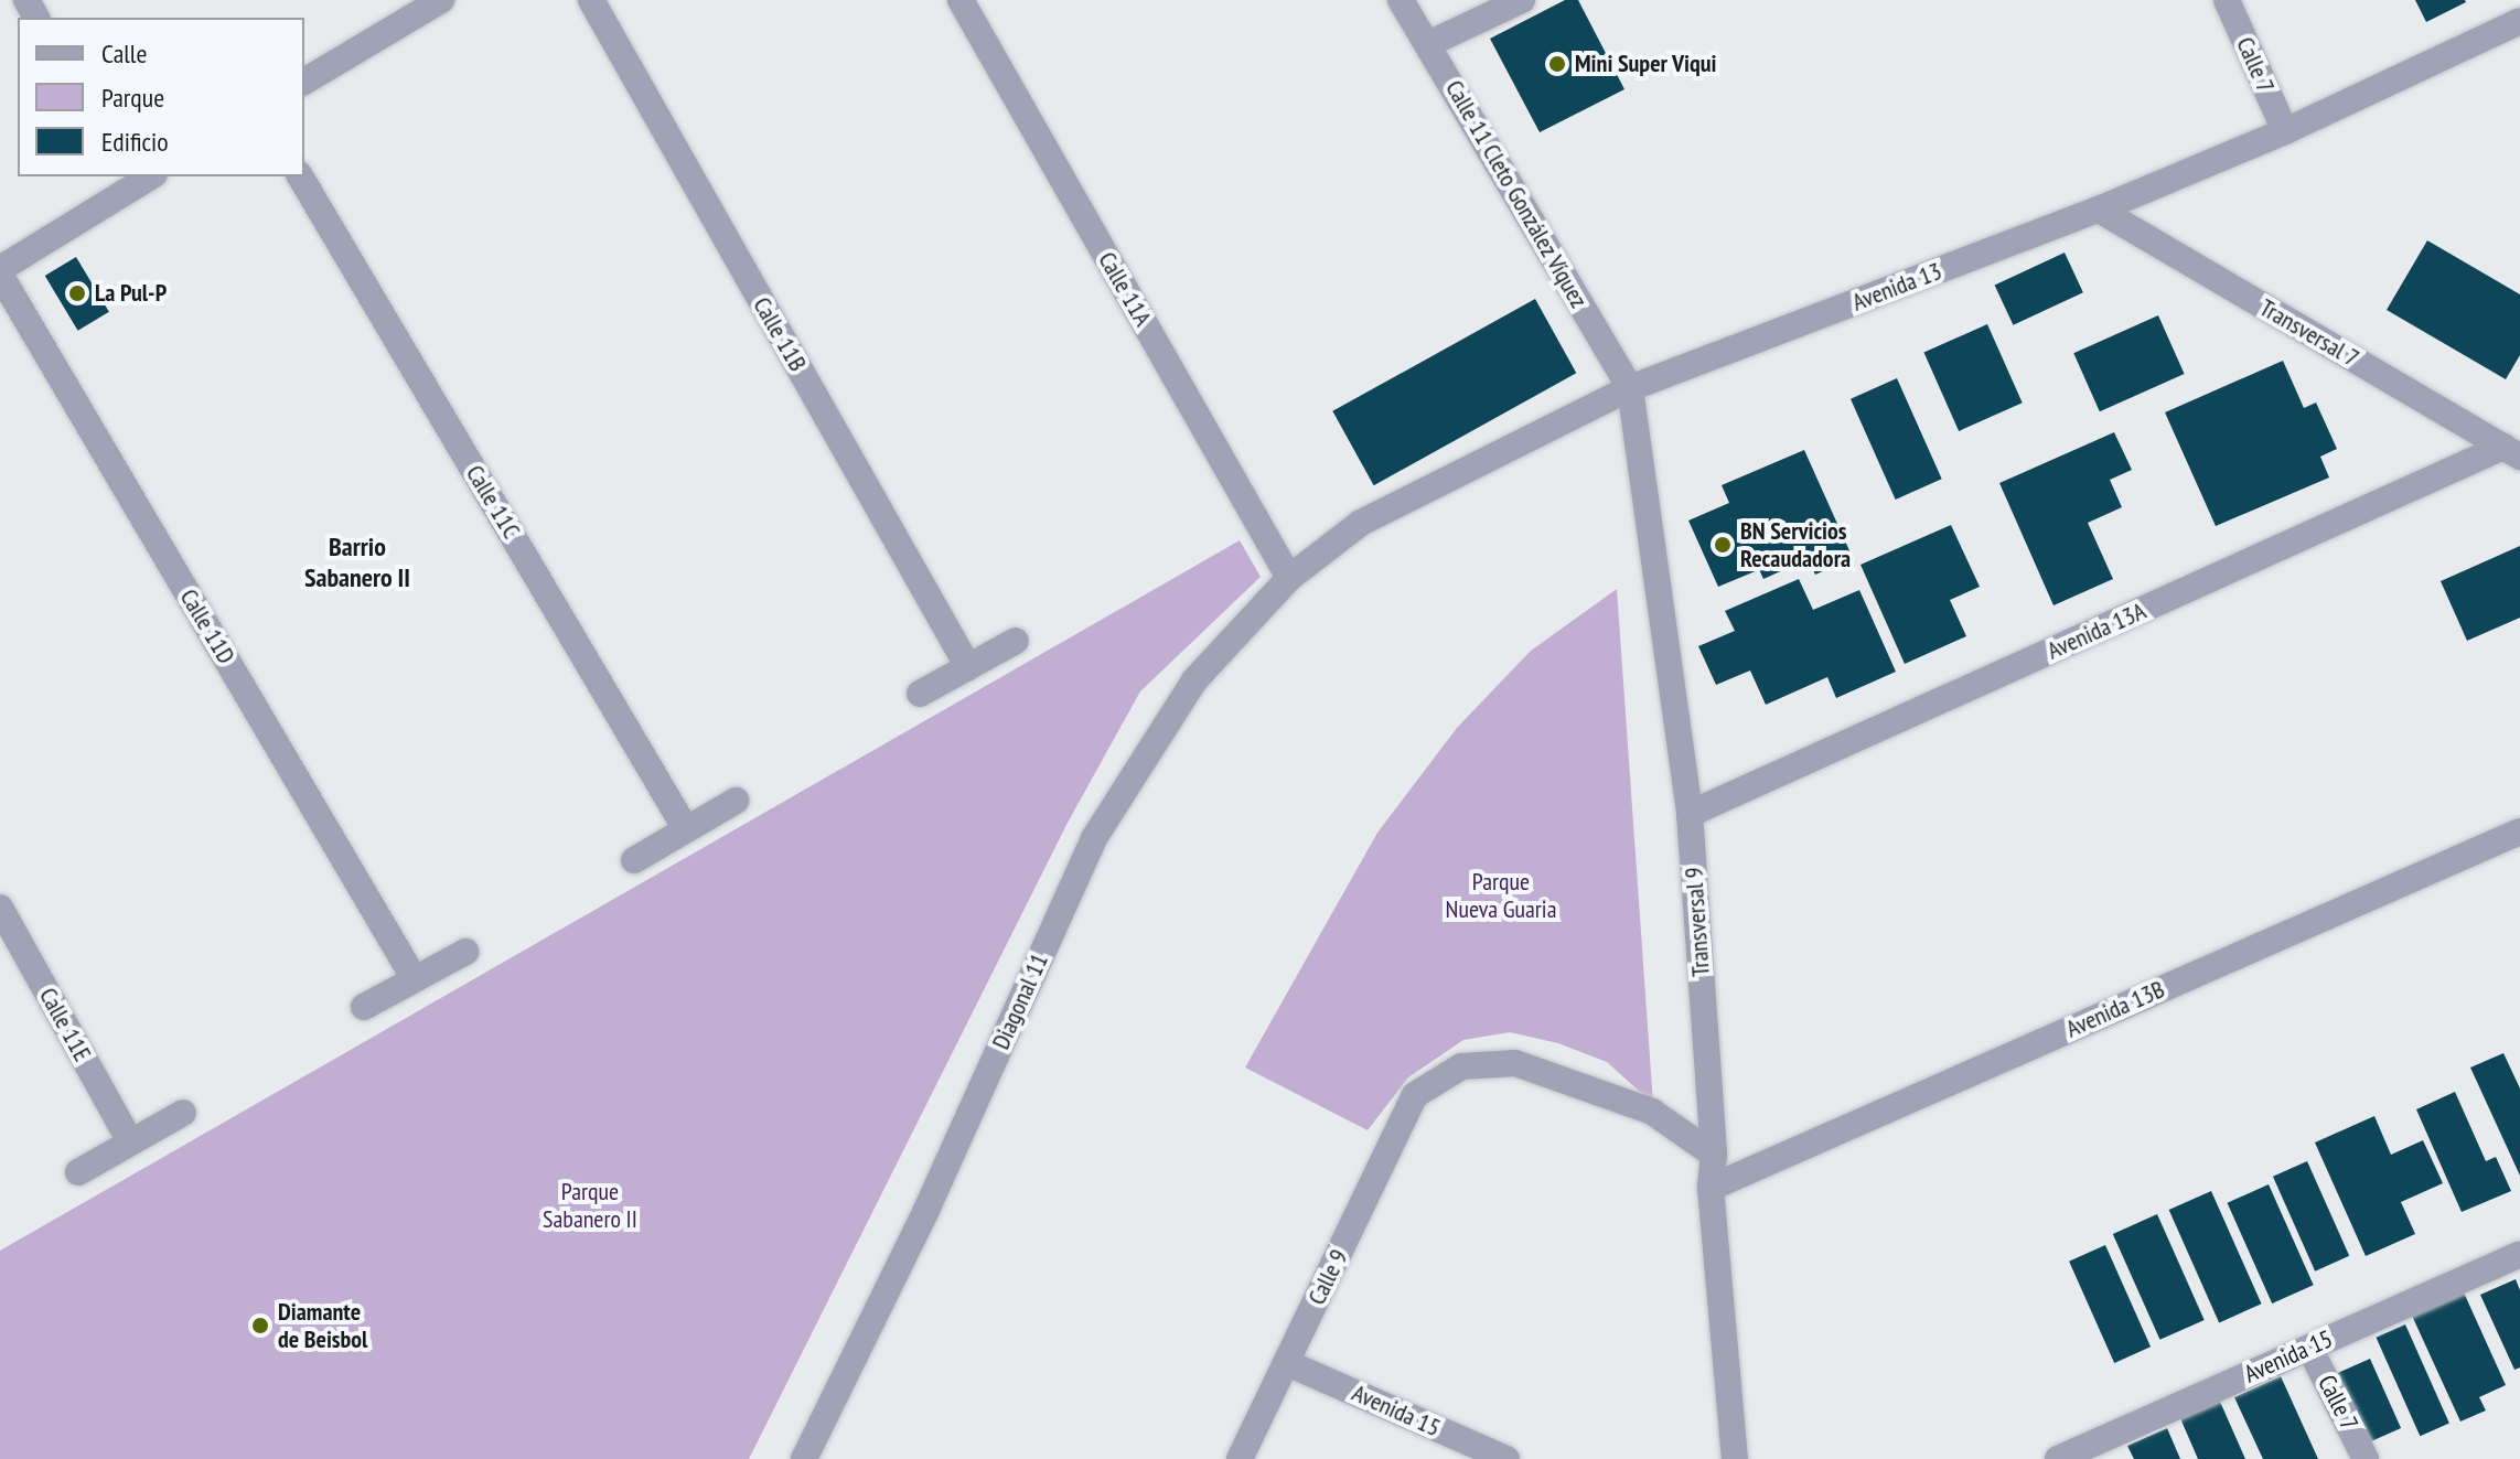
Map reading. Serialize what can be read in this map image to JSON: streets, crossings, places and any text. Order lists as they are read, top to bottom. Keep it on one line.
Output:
{"streets":{"street":["Calle 7","Calle 11 Cleto González Víquez","Avenida 13","Calle 11A","Transversal 7","Calle 11B","Calle 11C","Calle 11D","Avenida 13A","Transversal 9","Diagonal 11","Avenida 13B","Calle 11E","Calle 9","Avenida 15"]},"crossings":[["Calle 7","Avenida 13"],["Calle 7","Avenida 15"],["Calle 11 Cleto González Víquez","Avenida 13"],["Calle 11 Cleto González Víquez","Transversal 9"],["Avenida 13","Calle 11A"],["Avenida 13","Transversal 7"],["Avenida 13","Transversal 9"],["Avenida 13","Diagonal 11"],["Calle 11A","Diagonal 11"],["Transversal 7","Avenida 13A"],["Avenida 13A","Transversal 9"],["Transversal 9","Avenida 13B"],["Transversal 9","Calle 9"],["Calle 9","Avenida 15"]],"districts":["Barrio Sabanero II"],"parks":["Parque Nueva Guaria","Parque Sabanero II"],"places":["Mini Super Viqui","La Pul-P","BN Servicios Recaudadora","Diamante de Beisbol"],"legend":["Calle","Parque","Edificio"]}
